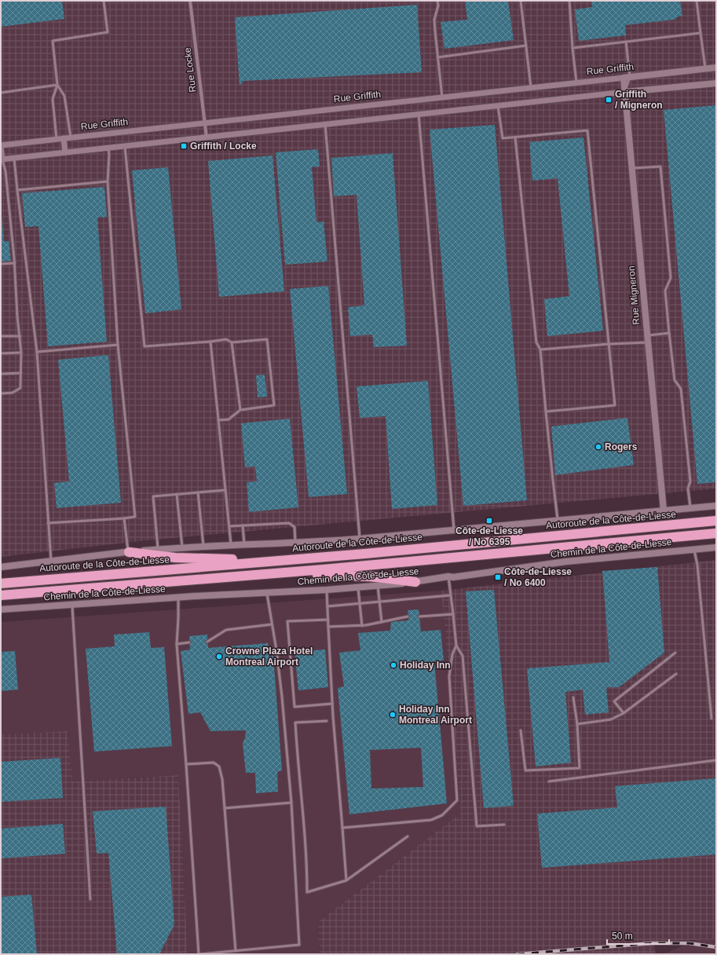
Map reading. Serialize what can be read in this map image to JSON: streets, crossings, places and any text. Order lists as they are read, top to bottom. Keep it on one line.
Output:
{"streets":{"highway":["Autoroute de la Côte-de-Liesse"],"main road":["Rue Griffith","Rue Migneron","Chemin de la Côte-de-Liesse"],"street":["Rue Locke"]},"crossings":[["Rue Griffith","Rue Locke"],["Rue Griffith","Rue Migneron"]],"places":{"transit":["Griffith / Migneron","Griffith / Locke","Côte-de-Liesse / No 6395","Côte-de-Liesse / No 6400"],"other":["Rogers","Crowne Plaza Hotel Montreal Airport","Holiday Inn","Holiday Inn Montreal Airport"]},"scale_bar":"50 m"}
